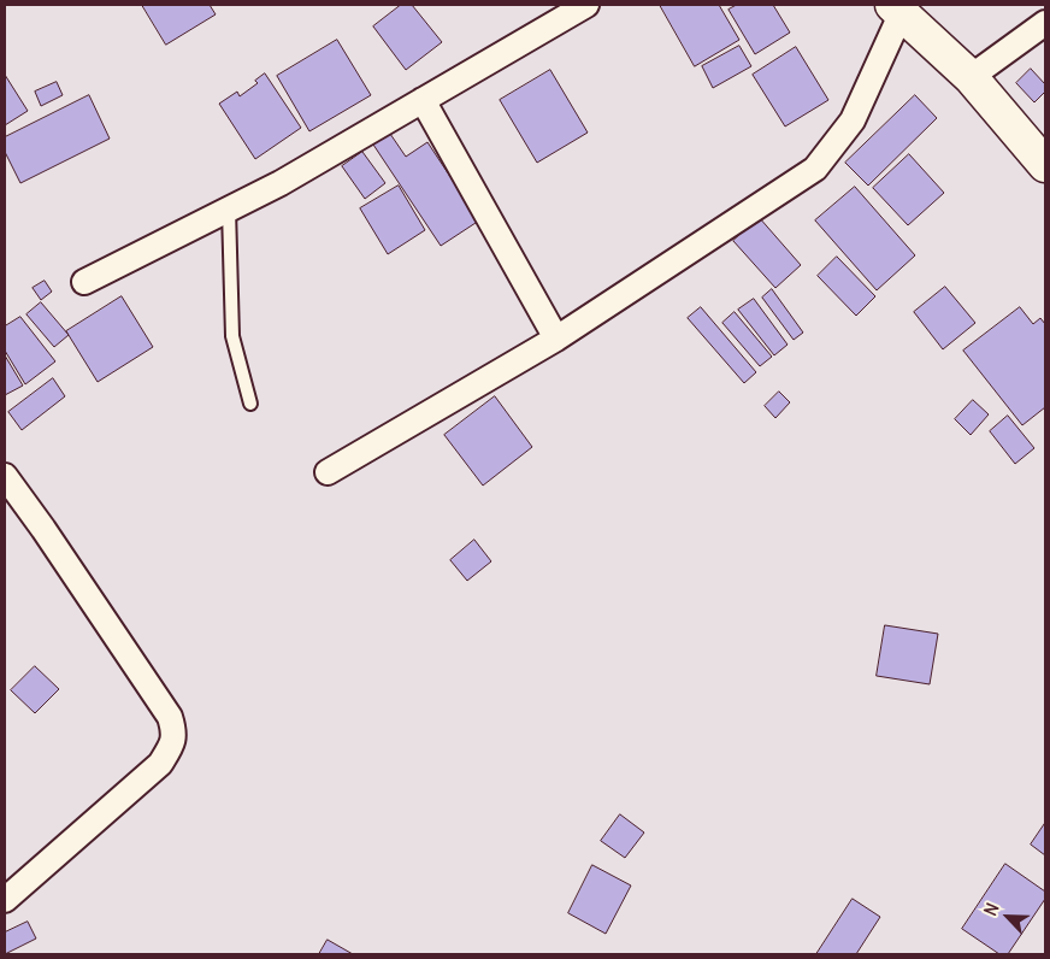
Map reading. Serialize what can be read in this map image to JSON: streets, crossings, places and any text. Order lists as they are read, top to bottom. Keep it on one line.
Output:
{"north":"top left"}
